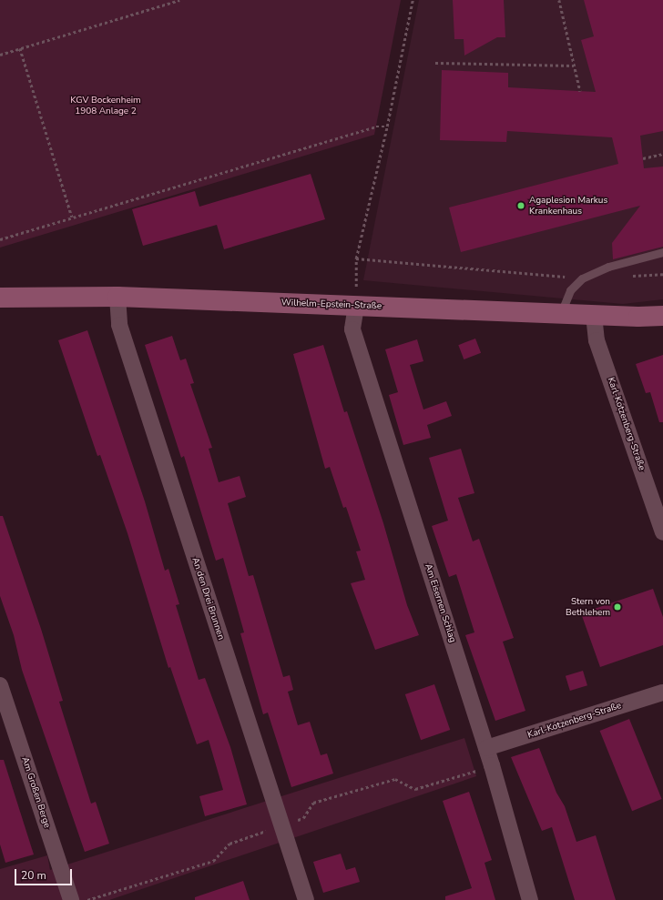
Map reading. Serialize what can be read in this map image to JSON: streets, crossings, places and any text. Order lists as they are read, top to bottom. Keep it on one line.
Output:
{"streets":{"main road":["Wilhelm-Epstein-Straße"],"street":["Karl-Kotzenberg-Straße","An den Drei Brunnen","Am Eisernen Schlag","Am Großen Berge"]},"crossings":[["Wilhelm-Epstein-Straße","Karl-Kotzenberg-Straße"],["Wilhelm-Epstein-Straße","An den Drei Brunnen"],["Wilhelm-Epstein-Straße","Am Eisernen Schlag"],["Karl-Kotzenberg-Straße","Am Eisernen Schlag"]],"parks":["KGV Bockenheim 1908 Anlage 2"],"places":["Agaplesion Markus Krankenhaus","Stern von Bethlehem"],"scale_bar":"20 m"}
